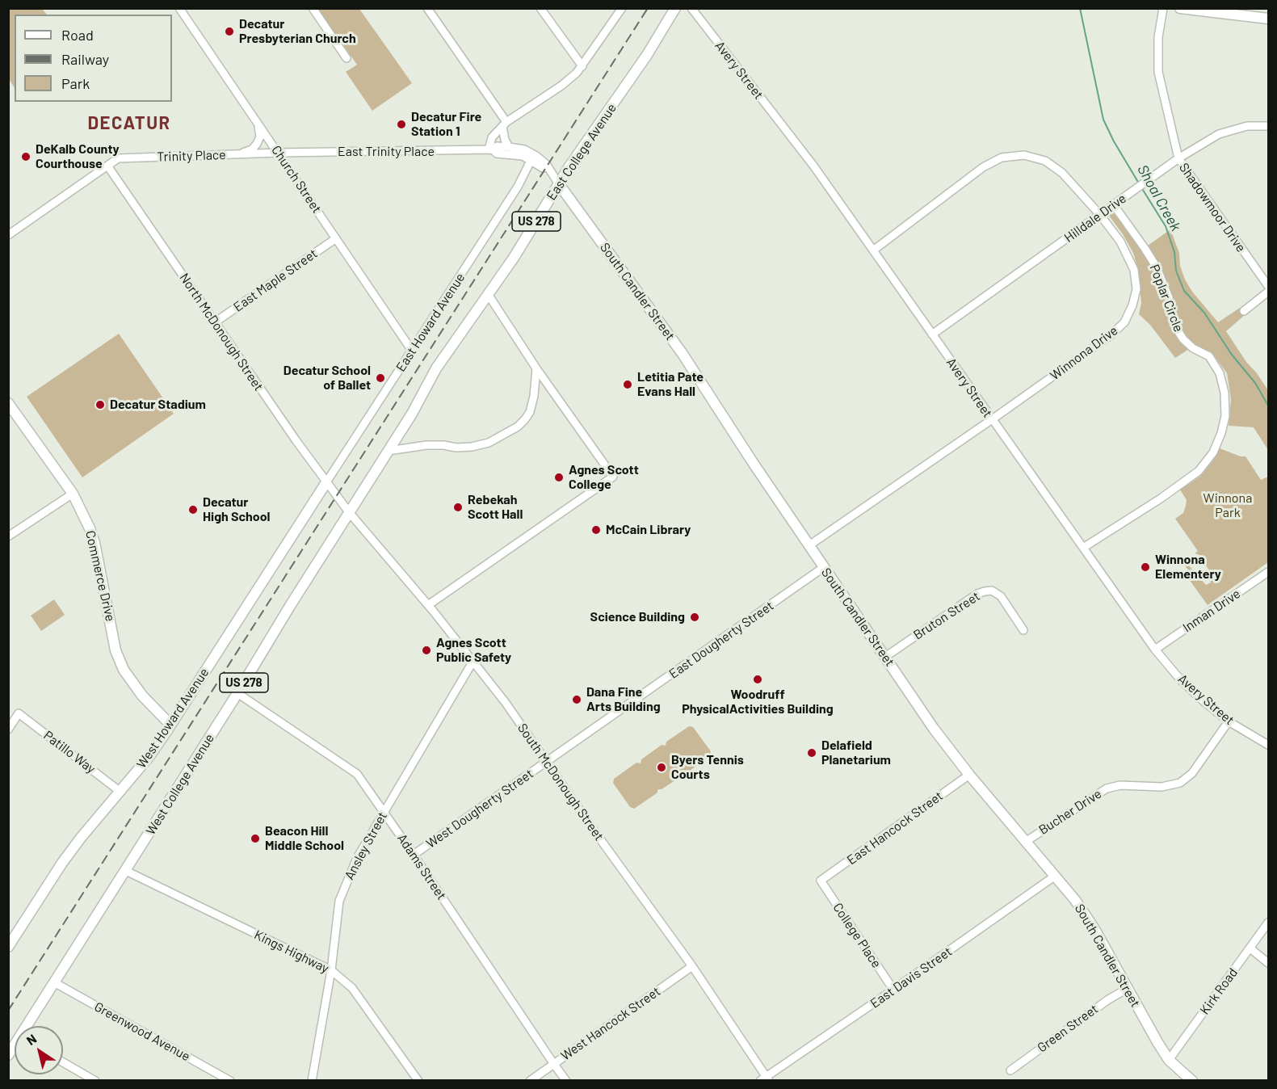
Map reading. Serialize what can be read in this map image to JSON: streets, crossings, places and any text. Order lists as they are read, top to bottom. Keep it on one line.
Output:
{"streets":{"main road":["East College Avenue","US 278","South Candler Street","Commerce Drive","West Howard Avenue","West College Avenue"],"street":["Avery Street","East Trinity Place","Trinity Place","Church Street","Shadowmoor Drive","Hilldale Drive","East Maple Street","Poplar Circle","East Howard Avenue","North McDonough Street","Winnona Drive","Inman Drive","Bruton Street","East Dougherty Street","Patillo Way","South McDonough Street","West Dougherty Street","Bucher Drive","East Hancock Street","Ansley Street","Adams Street","College Place","Kings Highway","East Davis Street","Kirk Road","West Hancock Street","Green Street","Greenwood Avenue"]},"crossings":[["Avery Street","Hilldale Drive"],["Avery Street","Poplar Circle"],["Avery Street","Winnona Drive"],["Avery Street","Inman Drive"],["Avery Street","Bucher Drive"],["East Trinity Place","Trinity Place"],["East Trinity Place","Church Street"],["East Trinity Place","South Candler Street"],["East Trinity Place","East Howard Avenue"],["East College Avenue","South Candler Street"],["East College Avenue","South McDonough Street"],["East College Avenue","West College Avenue"],["Trinity Place","Church Street"],["Trinity Place","North McDonough Street"],["Church Street","East Maple Street"],["Church Street","East Howard Avenue"],["Shadowmoor Drive","Hilldale Drive"],["Hilldale Drive","Poplar Circle"],["Hilldale Drive","Winnona Drive"],["East Maple Street","North McDonough Street"],["South Candler Street","Winnona Drive"],["South Candler Street","Bruton Street"],["South Candler Street","East Dougherty Street"],["South Candler Street","Bucher Drive"],["South Candler Street","East Hancock Street"],["South Candler Street","East Davis Street"],["South Candler Street","Kirk Road"],["South Candler Street","Green Street"],["East Howard Avenue","North McDonough Street"],["East Howard Avenue","West Howard Avenue"],["North McDonough Street","West Howard Avenue"],["North McDonough Street","South McDonough Street"],["Commerce Drive","West Howard Avenue"],["East Dougherty Street","South McDonough Street"],["East Dougherty Street","West Dougherty Street"],["West Howard Avenue","Patillo Way"],["South McDonough Street","West College Avenue"],["South McDonough Street","West Dougherty Street"],["South McDonough Street","Ansley Street"],["South McDonough Street","East Davis Street"],["South McDonough Street","West Hancock Street"],["West College Avenue","Adams Street"],["West College Avenue","Kings Highway"],["West College Avenue","Greenwood Avenue"],["West Dougherty Street","Adams Street"],["East Hancock Street","College Place"],["Ansley Street","Adams Street"],["Ansley Street","Kings Highway"],["Adams Street","West Hancock Street"],["College Place","East Davis Street"]],"districts":["DECATUR"],"water":["Shoal Creek"],"parks":["Winnona Park"],"places":["Decatur Presbyterian Church","Decatur Fire Station 1","DeKalb County Courthouse","Decatur School of Ballet","Letitia Pate Evans Hall","Decatur Stadium","Agnes Scott College","Rebekah Scott Hall","Decatur High School","McCain Library","Winnona Elementery","Science Building","Agnes Scott Public Safety","Woodruff PhysicalActivities Building","Dana Fine Arts Building","Delafield Planetarium","Byers Tennis Courts","Beacon Hill Middle School"],"legend":["Road","Railway","Park"],"north":"top left"}
